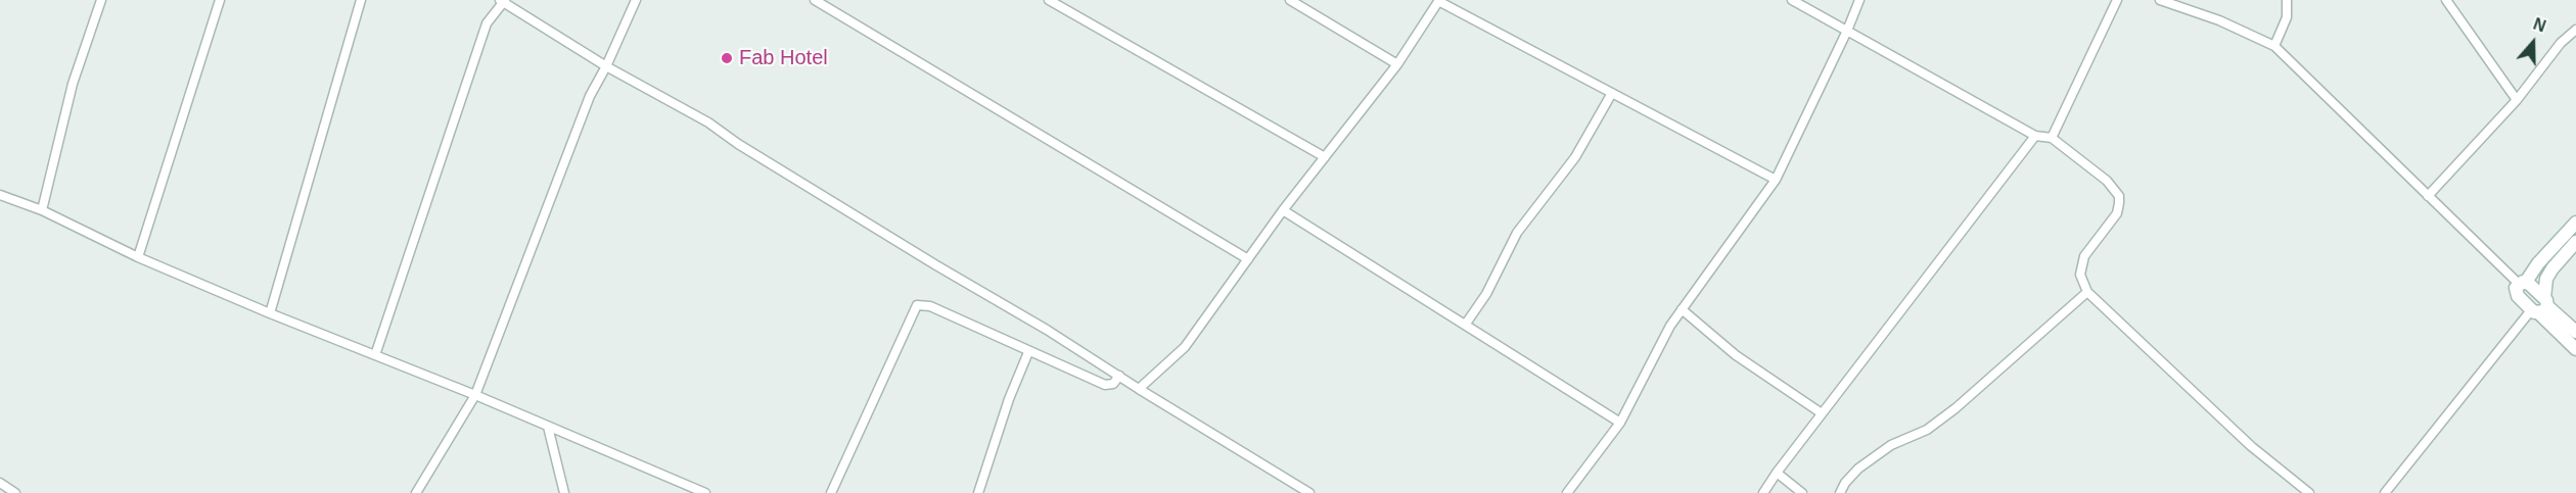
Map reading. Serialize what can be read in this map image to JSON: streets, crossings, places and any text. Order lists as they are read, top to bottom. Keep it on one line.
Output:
{"places":["Fab Hotel"],"north":"top"}
